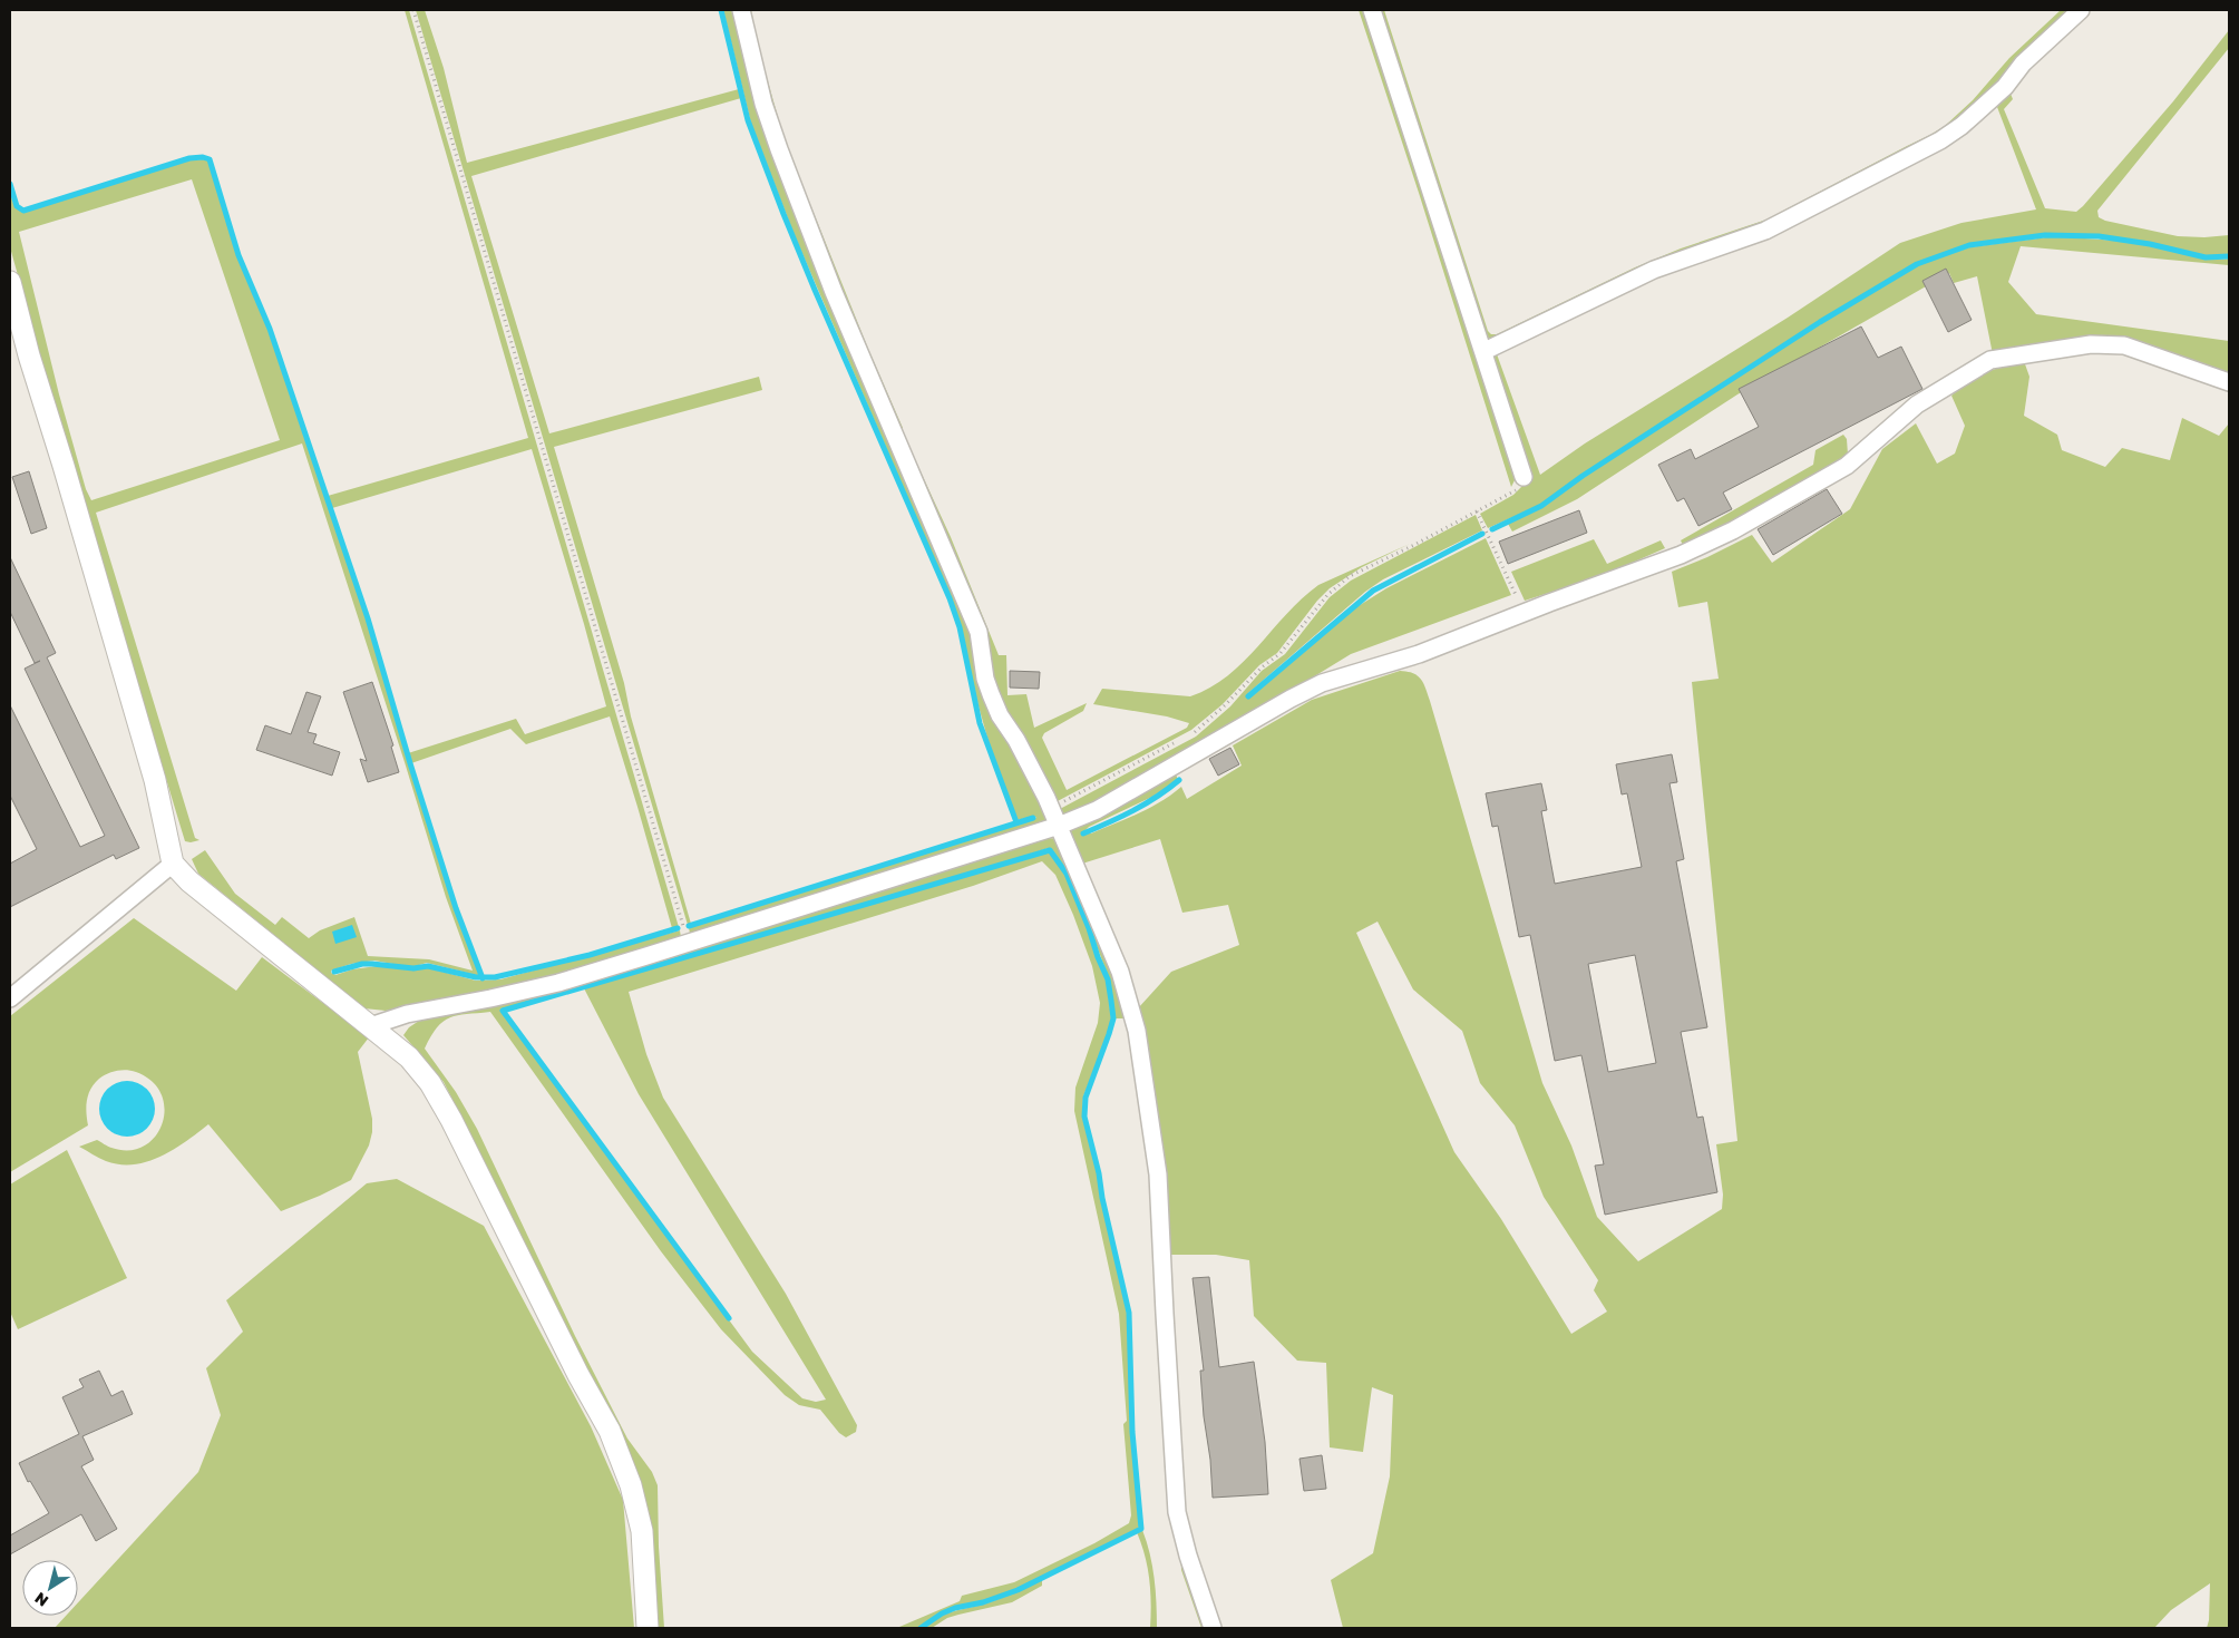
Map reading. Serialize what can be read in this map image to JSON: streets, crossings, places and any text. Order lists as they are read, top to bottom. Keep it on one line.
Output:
{"north":"bottom left"}
